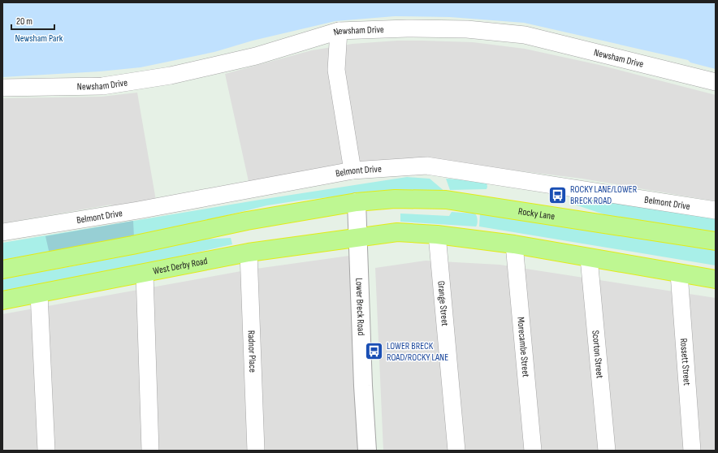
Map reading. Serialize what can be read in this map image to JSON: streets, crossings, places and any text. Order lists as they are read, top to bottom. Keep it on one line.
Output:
{"streets":{"highway":["Rocky Lane","West Derby Road"],"street":["Newsham Drive","Belmont Drive","Grange Street","Lower Breck Road","Morecambe Street","Radnor Place","Scorton Street","Rossett Street"]},"crossings":[["Rocky Lane","Lower Breck Road"],["West Derby Road","Lower Breck Road"],["West Derby Road","Radnor Place"]],"parks":["Newsham Park"],"places":{"bus stop":["ROCKY LANE/LOWER BRECK ROAD","LOWER BRECK ROAD/ROCKY LANE"]},"scale_bar":"20 m"}
